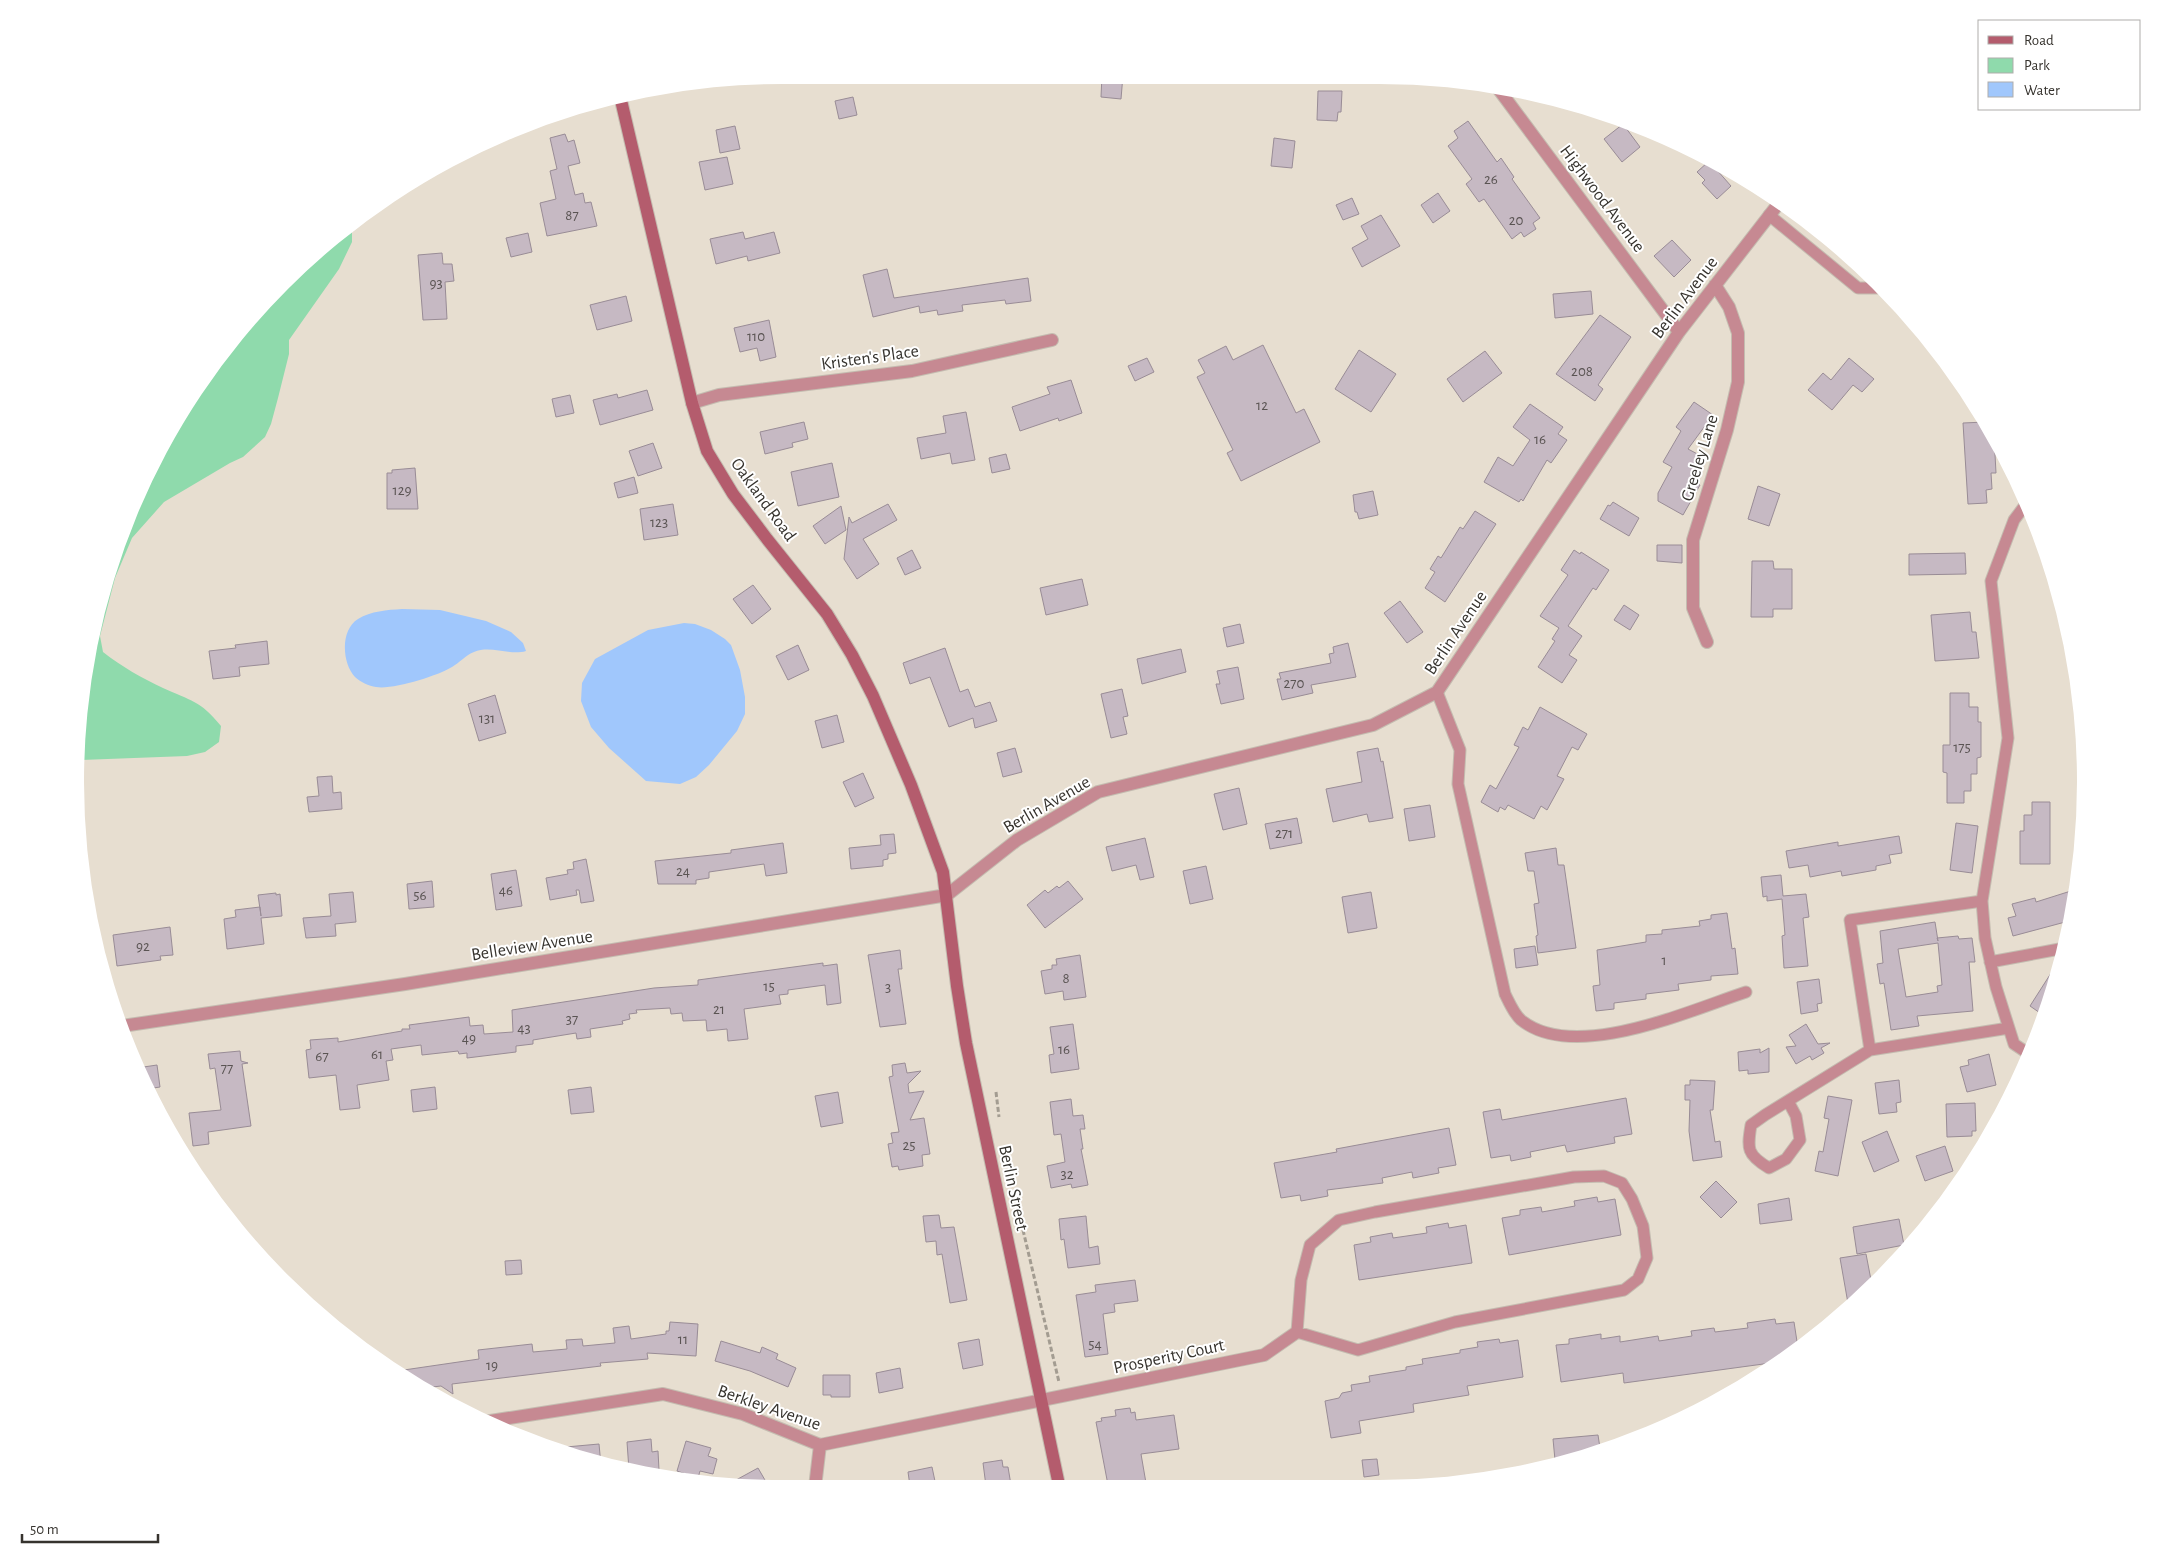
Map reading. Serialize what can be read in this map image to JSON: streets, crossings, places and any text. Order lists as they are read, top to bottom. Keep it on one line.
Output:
{"streets":{"main road":["Oakland Road","Berlin Street"],"street":["Highwood Avenue","Berlin Avenue","Kristen's Place","Greeley Lane","Belleview Avenue","Prosperity Court","Berkley Avenue"]},"crossings":[["Highwood Avenue","Berlin Avenue"],["Berlin Avenue","Greeley Lane"],["Berlin Avenue","Oakland Road"],["Berlin Avenue","Belleview Avenue"],["Berlin Avenue","Berlin Street"],["Kristen's Place","Oakland Road"],["Oakland Road","Belleview Avenue"],["Oakland Road","Berlin Street"],["Belleview Avenue","Berlin Street"],["Berlin Street","Prosperity Court"],["Berlin Street","Berkley Avenue"],["Prosperity Court","Berkley Avenue"]],"house_numbers":["26","87","20","93","110","208","12","16","129","123","270","131","175","271","24","46","56","92","1","8","15","3","21","37","43","49","16","61","67","77","25","32","11","54","19"],"legend":["Road","Park","Water"],"scale_bar":"50 m"}
